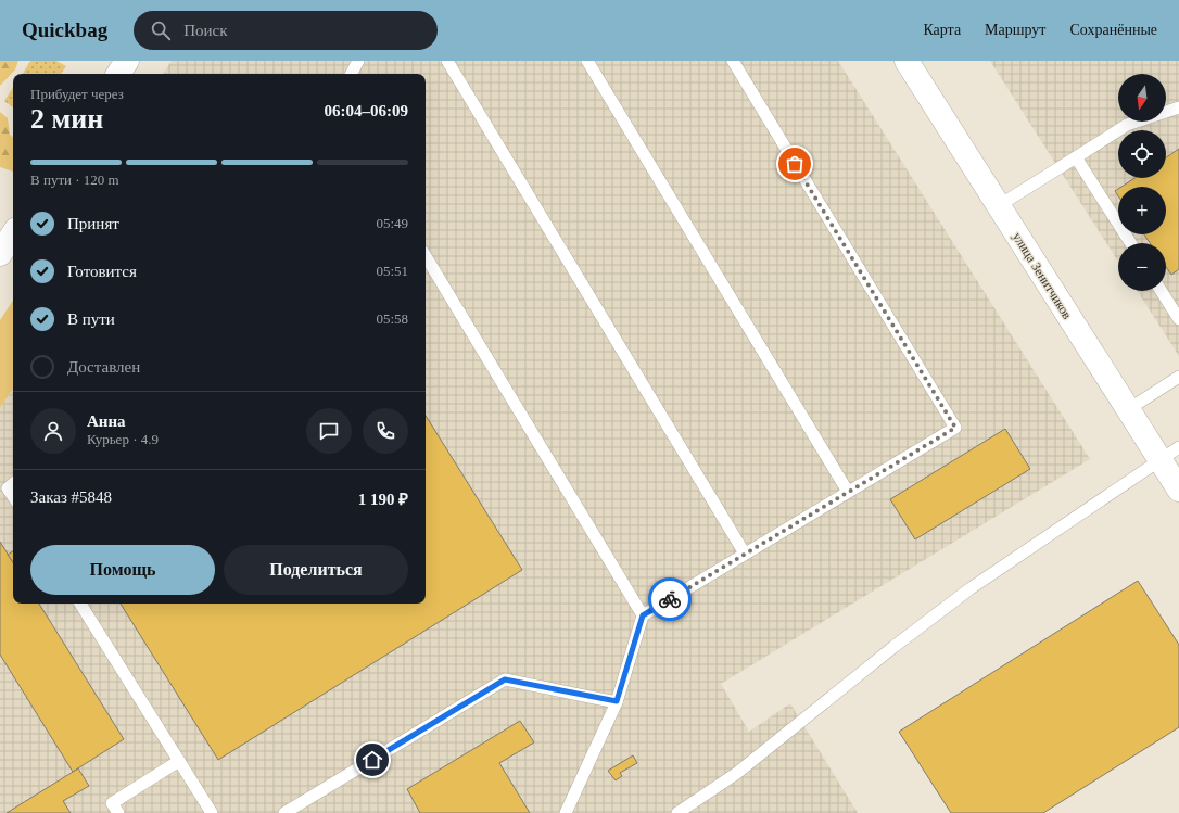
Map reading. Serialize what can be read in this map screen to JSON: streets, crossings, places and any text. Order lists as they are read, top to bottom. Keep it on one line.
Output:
{"streets":{"street":["улица Зенитчиков"]},"north":"bottom","page":{"header":"Quickbag","search":"Поиск","nav":["Карта","Маршрут","Сохранённые"],"map_buttons":["+","−"],"heading":["2 мин","Прибудет через","06:04–06:09"],"panel":["Анна","Курьер · 4.9","Заказ #5848","1 190 ₽"],"bar":"В пути · 120 m","list":[["Принят","05:49"],["Готовится","05:51"],["В пути","05:58"],"Доставлен"],"buttons":["Помощь","Поделиться"]}}
